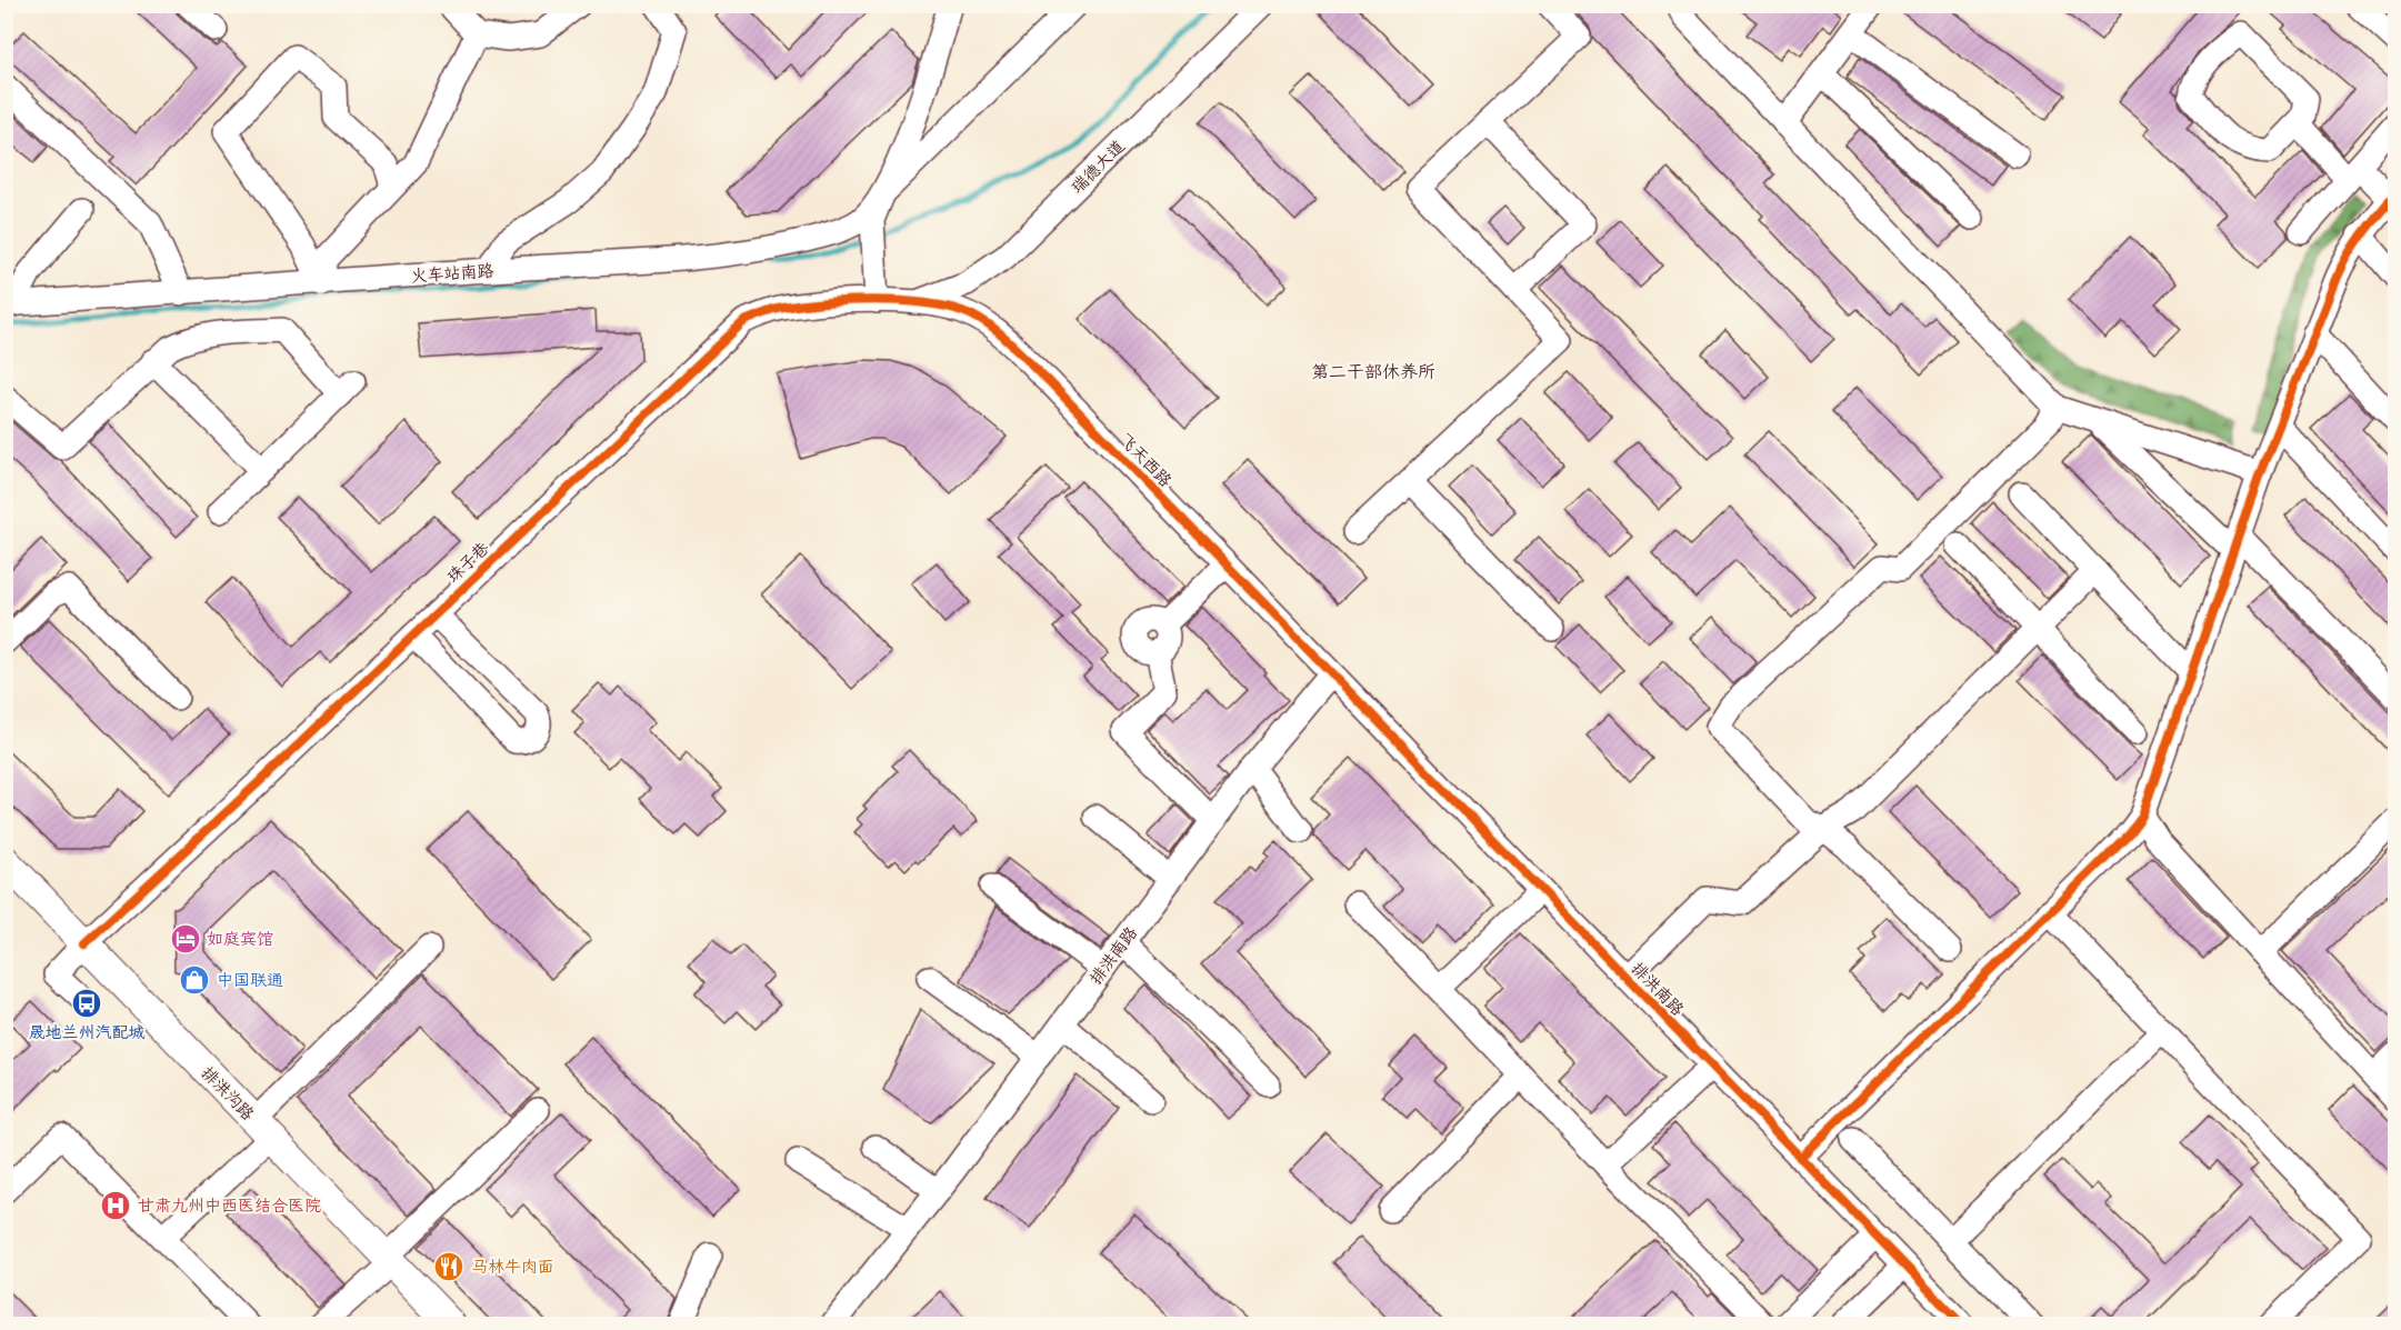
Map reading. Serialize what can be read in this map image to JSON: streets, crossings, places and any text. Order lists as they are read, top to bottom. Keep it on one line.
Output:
{"streets":{"main road":["排洪沟路"],"street":["瑞德大道","火车站南路","飞天西路","珠子巷","排洪南路"]},"crossings":[["瑞德大道","飞天西路"],["瑞德大道","珠子巷"],["飞天西路","珠子巷"],["飞天西路","排洪南路"],["珠子巷","排洪沟路"]],"districts":["第二干部休养所"],"places":{"hotel":["如庭宾馆"],"shop":["中国联通"],"bus stop":["晟地兰州汽配城"],"hospital":["甘肃九州中西医结合医院"],"restaurant":["马林牛肉面"]}}
